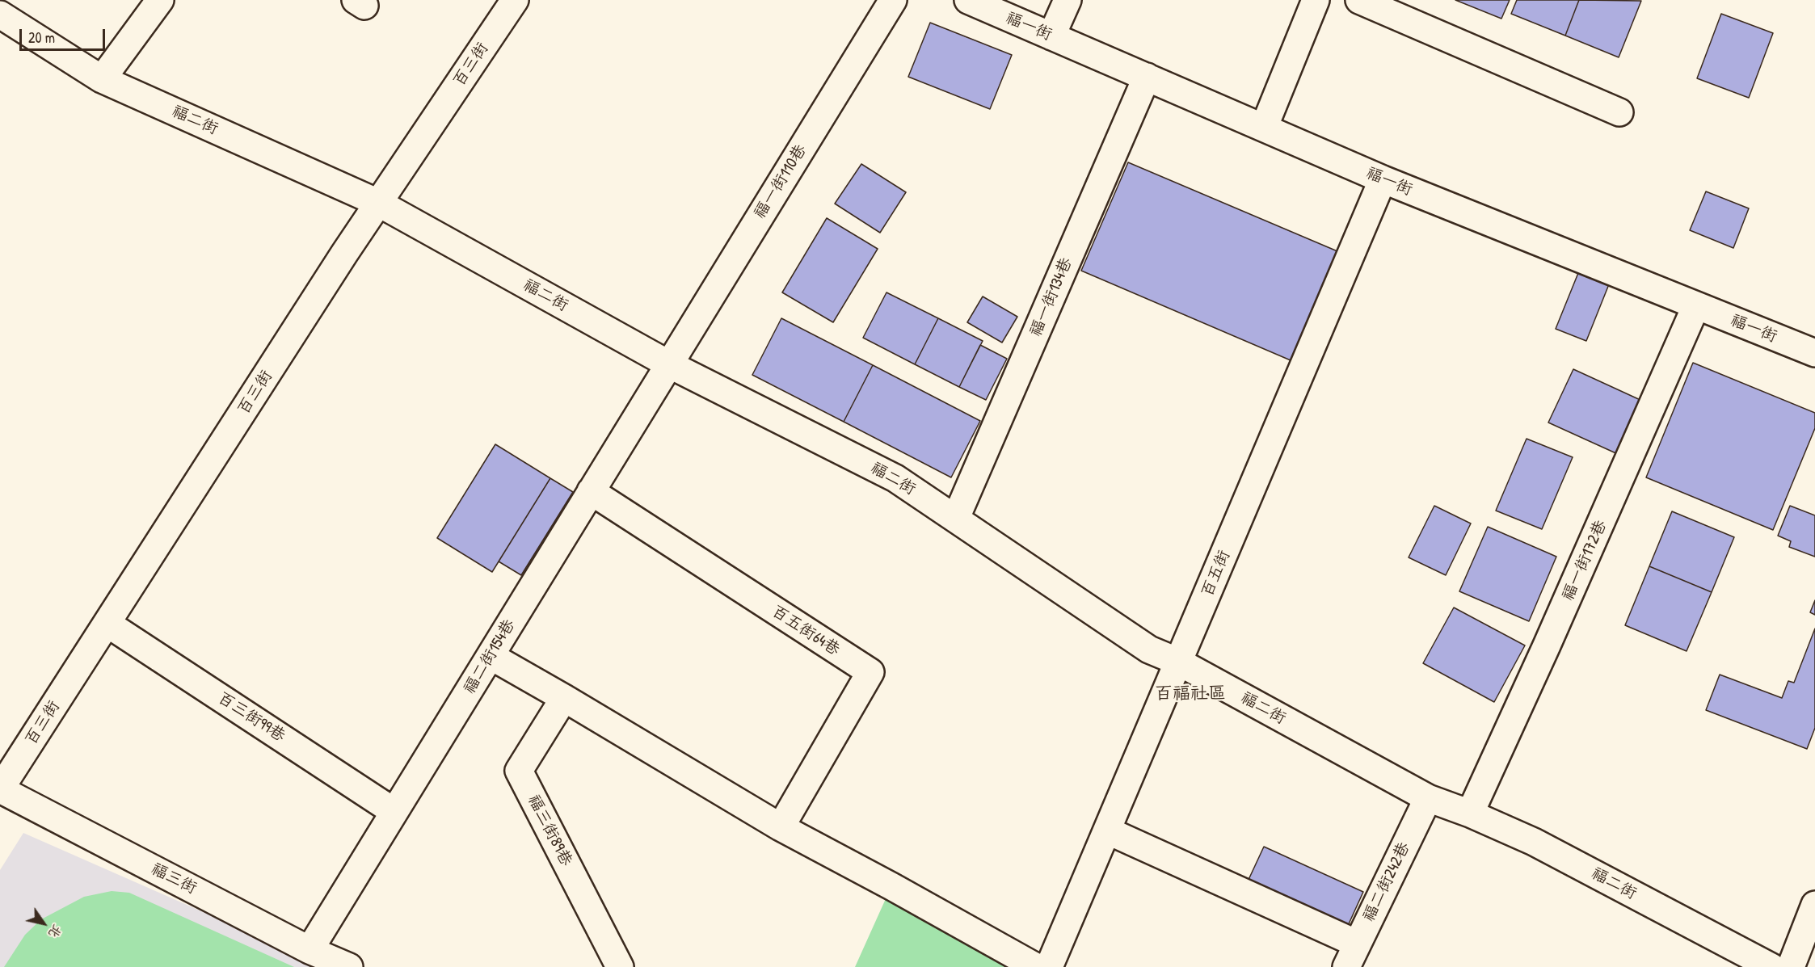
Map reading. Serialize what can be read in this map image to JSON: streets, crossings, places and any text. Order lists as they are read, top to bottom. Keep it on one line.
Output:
{"streets":{"street":["福一街","百三街","福二街","福一街110巷","福一街134巷","福一街172巷","百五街","百五街64巷","福二街154巷","百三街99巷","福三街89巷","福三街","福二街242巷"]},"crossings":[["福一街","福一街134巷"],["福一街","福一街172巷"],["福一街","百五街"],["百三街","福二街"],["百三街","百三街99巷"],["百三街","福三街"],["福二街","福一街110巷"],["福二街","福一街134巷"],["福二街","福一街172巷"],["福二街","百五街"],["福二街","福二街154巷"],["福二街","福二街242巷"],["福一街110巷","福二街154巷"],["百五街64巷","福二街154巷"],["福二街154巷","百三街99巷"],["福二街154巷","福三街"]],"districts":["百福社區"],"scale_bar":"20 m","north":"bottom right"}
